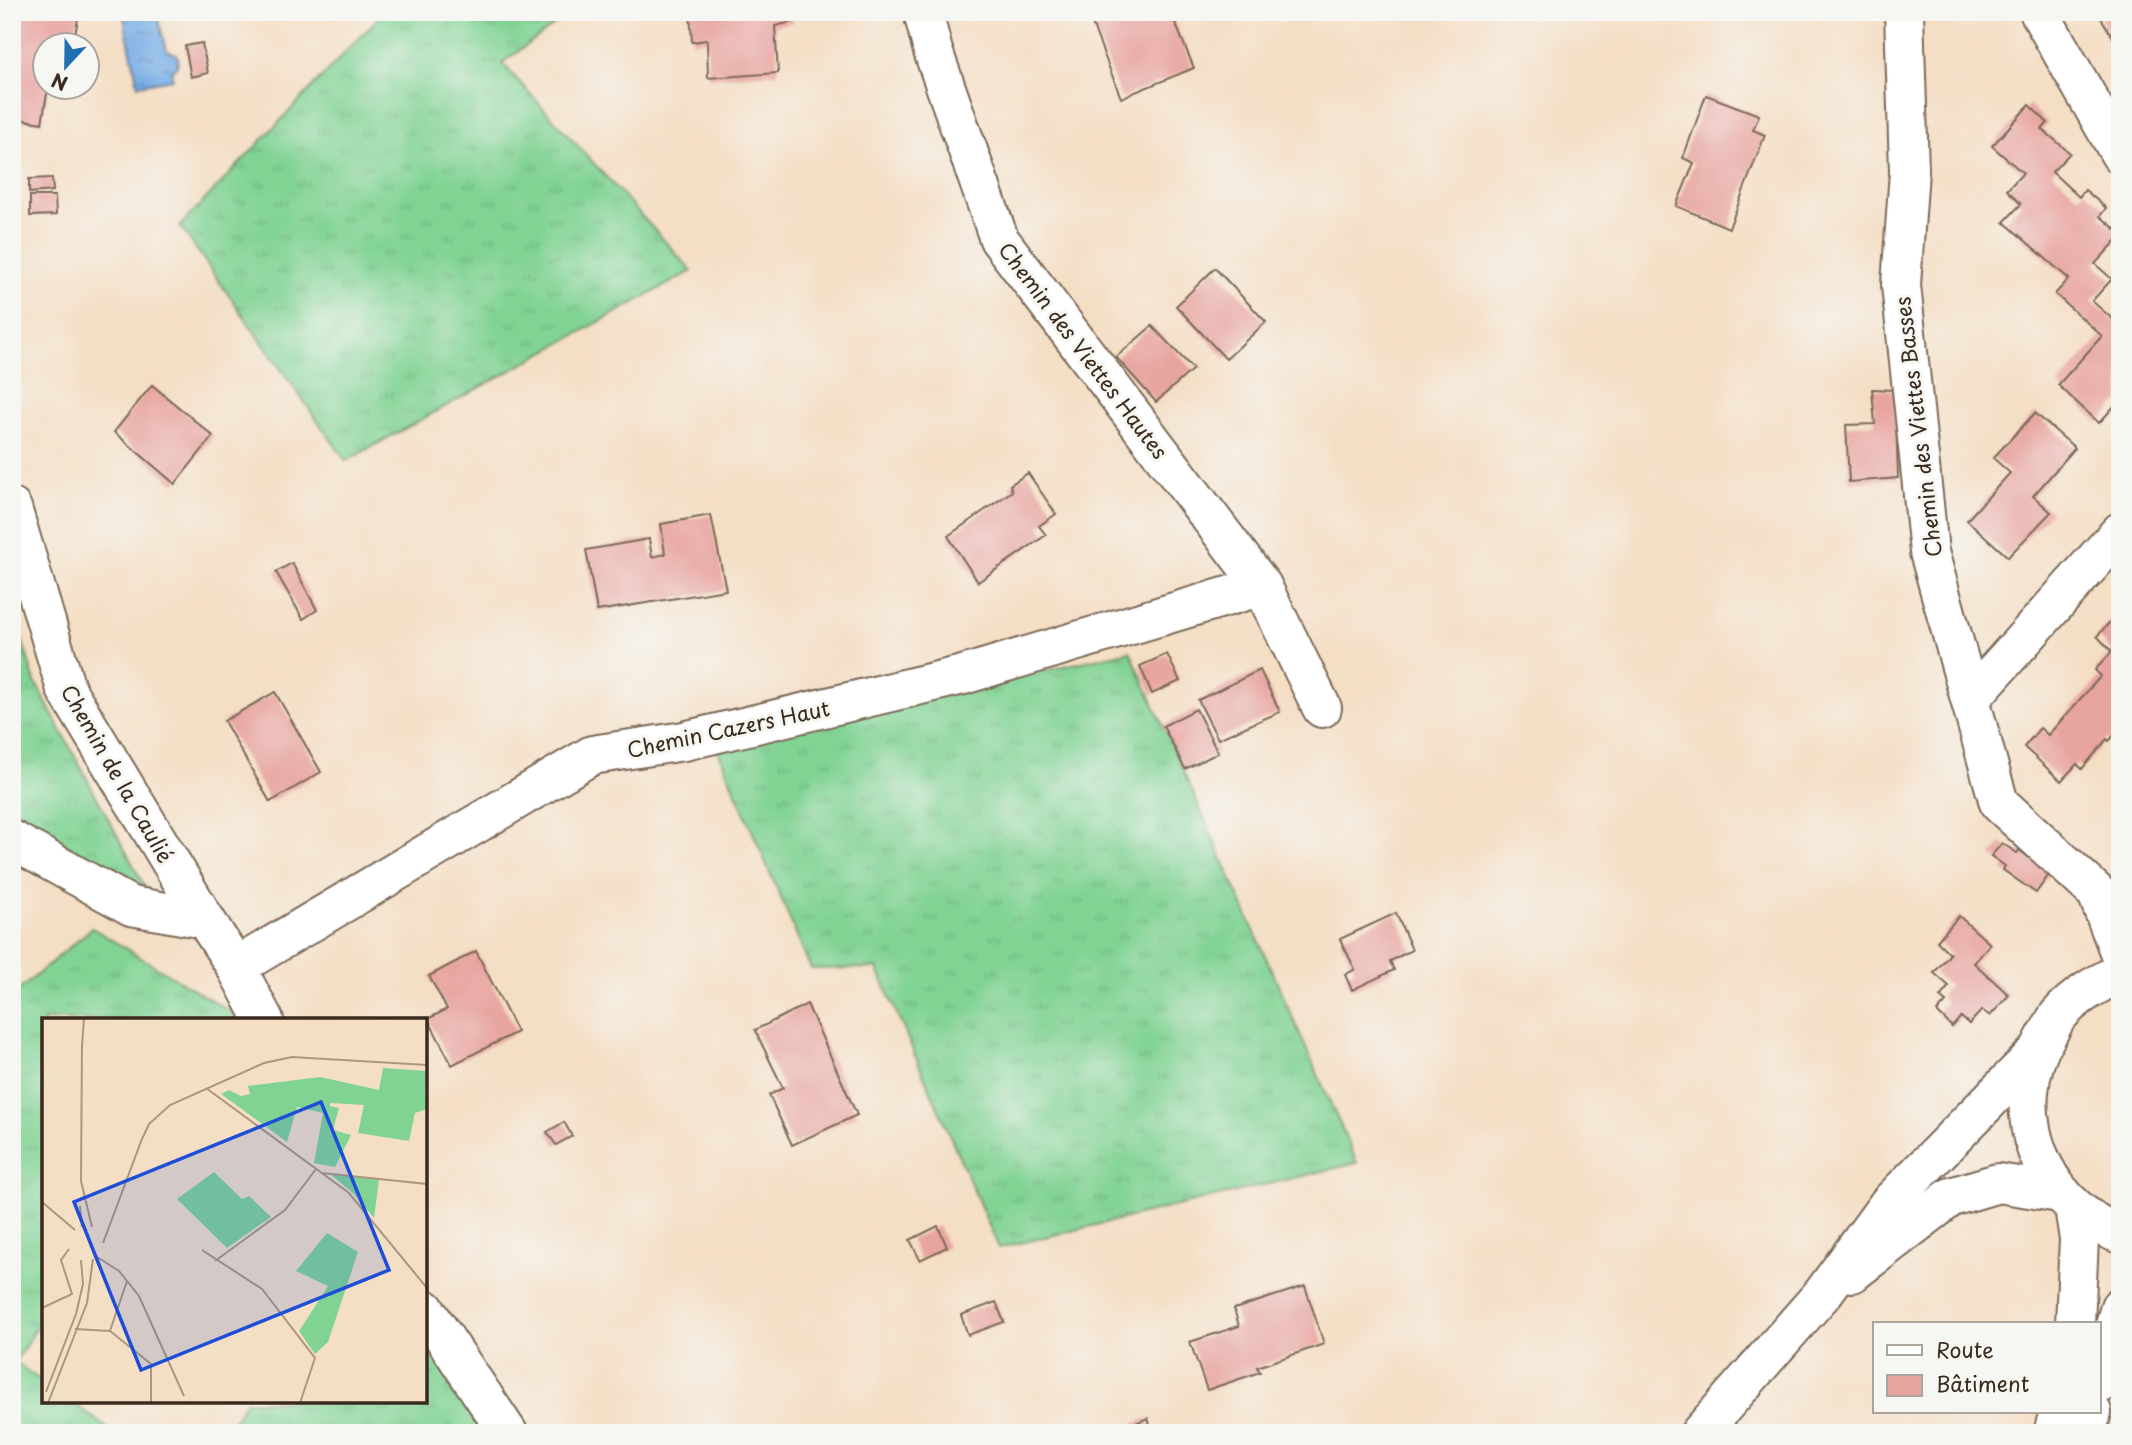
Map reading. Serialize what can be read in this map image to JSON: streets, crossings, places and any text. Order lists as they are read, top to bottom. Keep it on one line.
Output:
{"streets":{"street":["Chemin des Viettes Hautes","Chemin des Viettes Basses","Chemin Cazers Haut","Chemin de la Caulié"]},"crossings":[["Chemin des Viettes Hautes","Chemin Cazers Haut"],["Chemin Cazers Haut","Chemin de la Caulié"]],"legend":["Route","Bâtiment"],"north":"bottom"}
